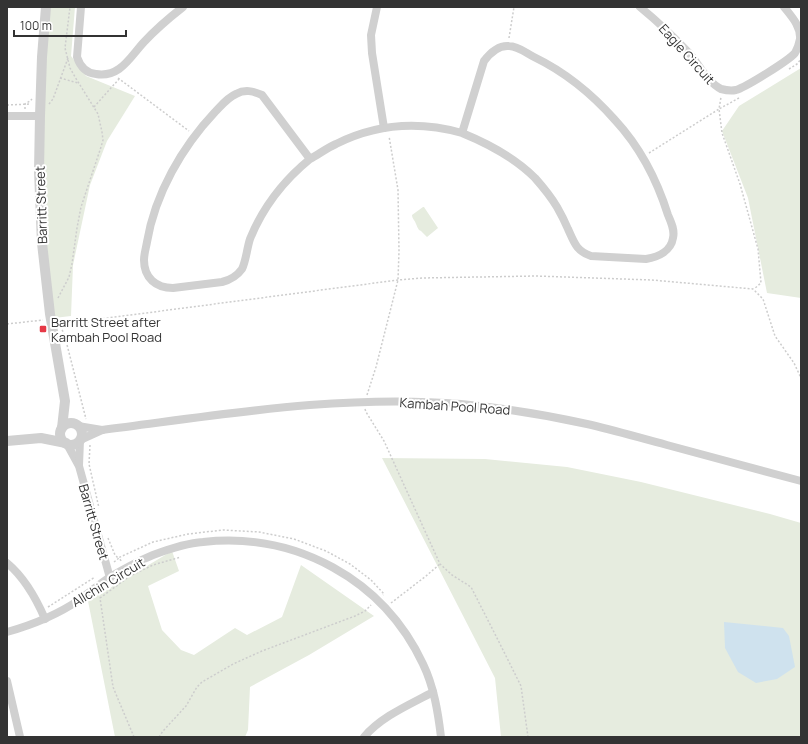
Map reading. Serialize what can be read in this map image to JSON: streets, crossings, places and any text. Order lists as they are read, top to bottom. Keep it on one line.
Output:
{"streets":{"street":["Eagle Circuit","Barritt Street","Kambah Pool Road","Allchin Circuit"]},"crossings":[["Barritt Street","Kambah Pool Road"],["Barritt Street","Allchin Circuit"]],"places":{"transit":["Barritt Street after Kambah Pool Road"]},"scale_bar":"100 m"}
